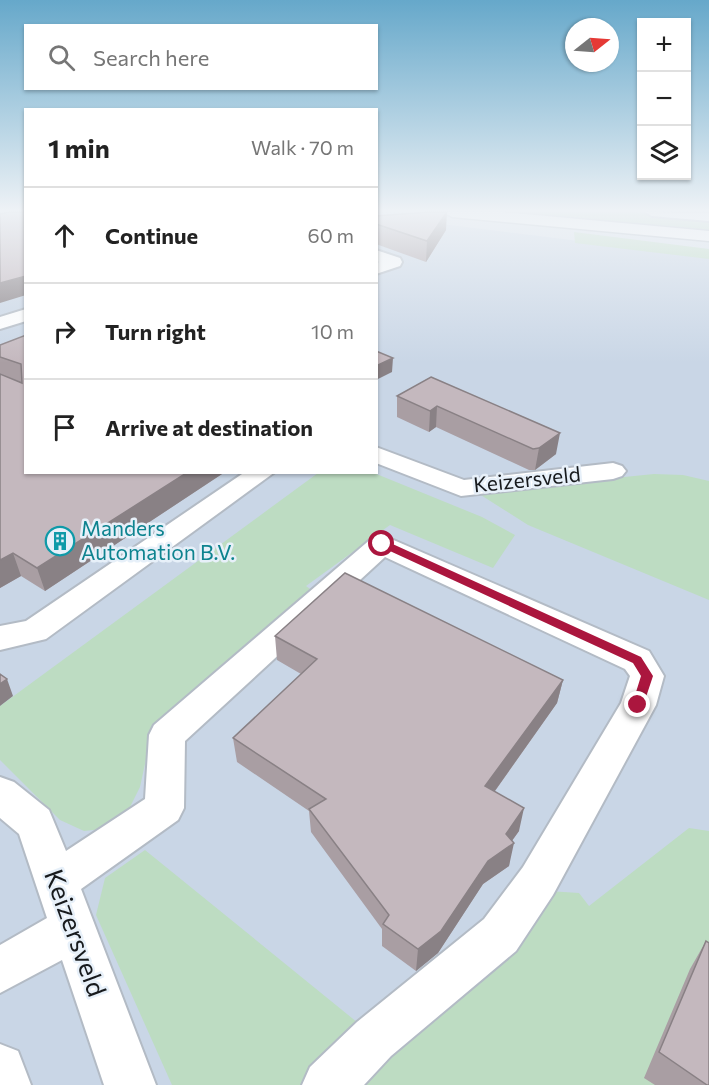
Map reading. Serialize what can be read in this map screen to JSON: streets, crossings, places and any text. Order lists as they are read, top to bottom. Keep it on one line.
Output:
{"streets":{"street":["Keizersveld"]},"places":{"building":["Manders Automation B.V."]},"north":"right","page":{"map_buttons":["+","−"],"search":"Search here","heading":["1 min","Walk · 70 m"],"list":[["Continue","60 m"],["Turn right","10 m"],"Arrive at destination"]}}
